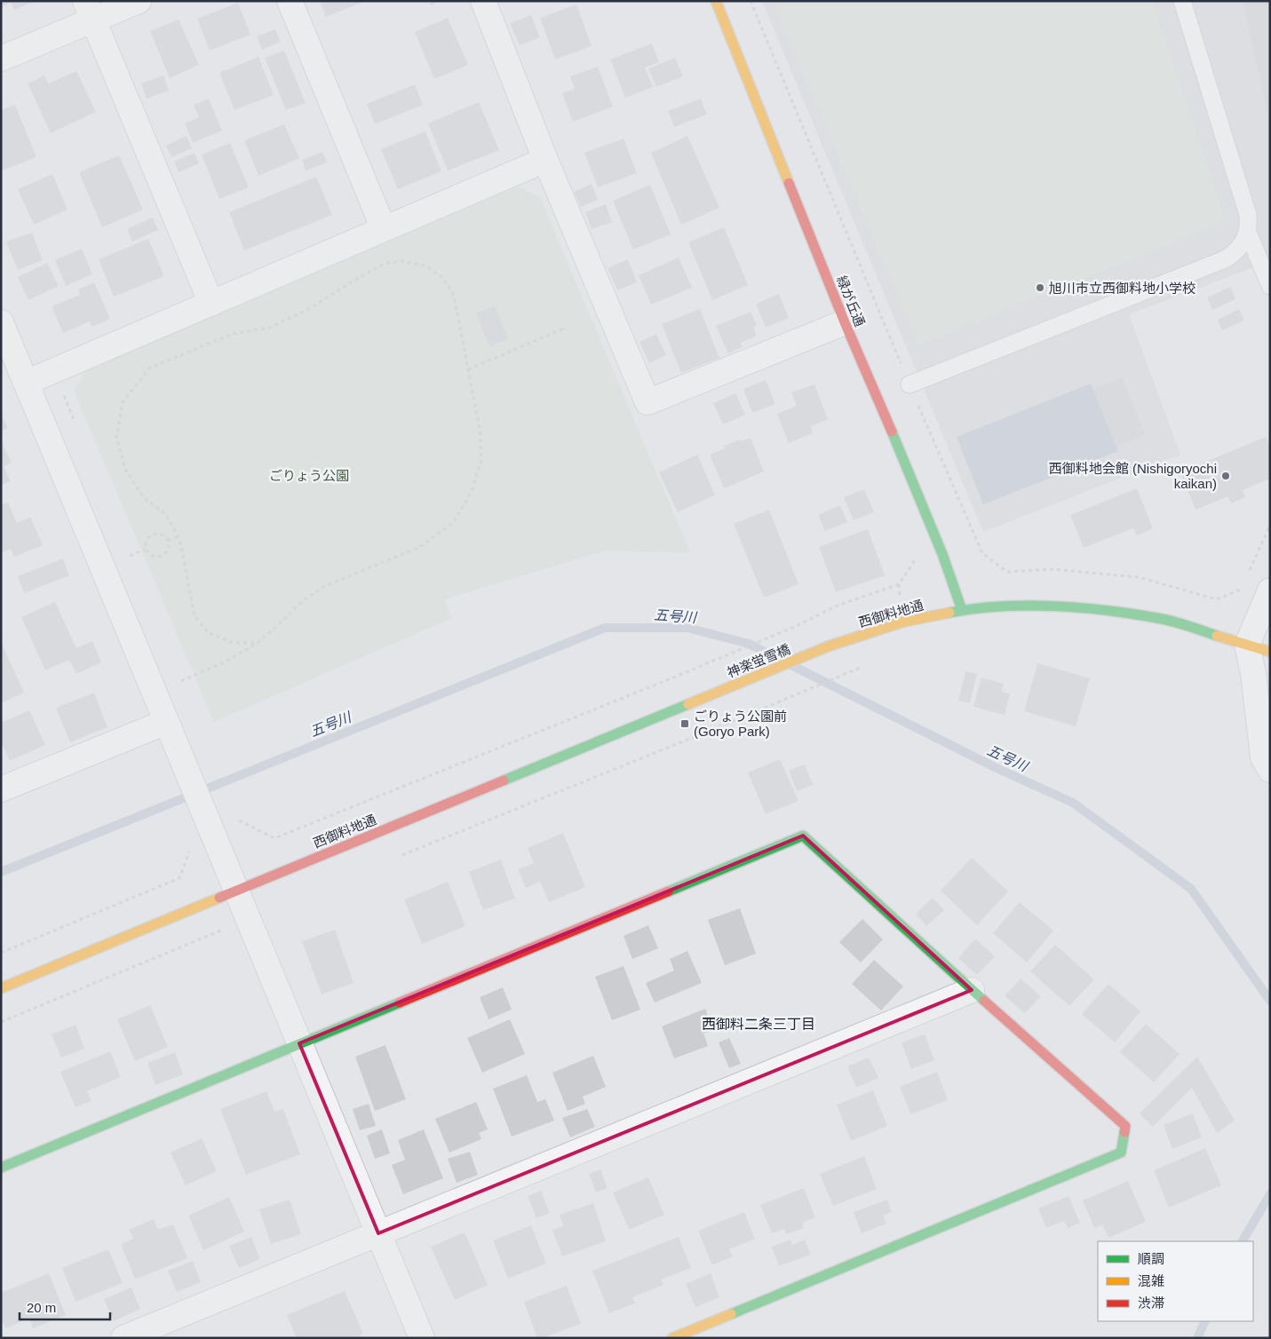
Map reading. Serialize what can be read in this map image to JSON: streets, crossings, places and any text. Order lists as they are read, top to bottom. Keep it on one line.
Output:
{"streets":{"street":["緑が丘通","西御料地通","神楽蛍雪橋"]},"crossings":[["緑が丘通","西御料地通"],["西御料地通","神楽蛍雪橋"]],"districts":["西御料二条三丁目"],"water":["五号川"],"parks":["ごりょう公園"],"places":{"other":["旭川市立西御料地小学校","西御料地会館 (Nishigoryochi kaikan)"],"transit":["ごりょう公園前 (Goryo Park)"]},"legend":["順調","混雑","渋滞"],"scale_bar":"20 m"}
